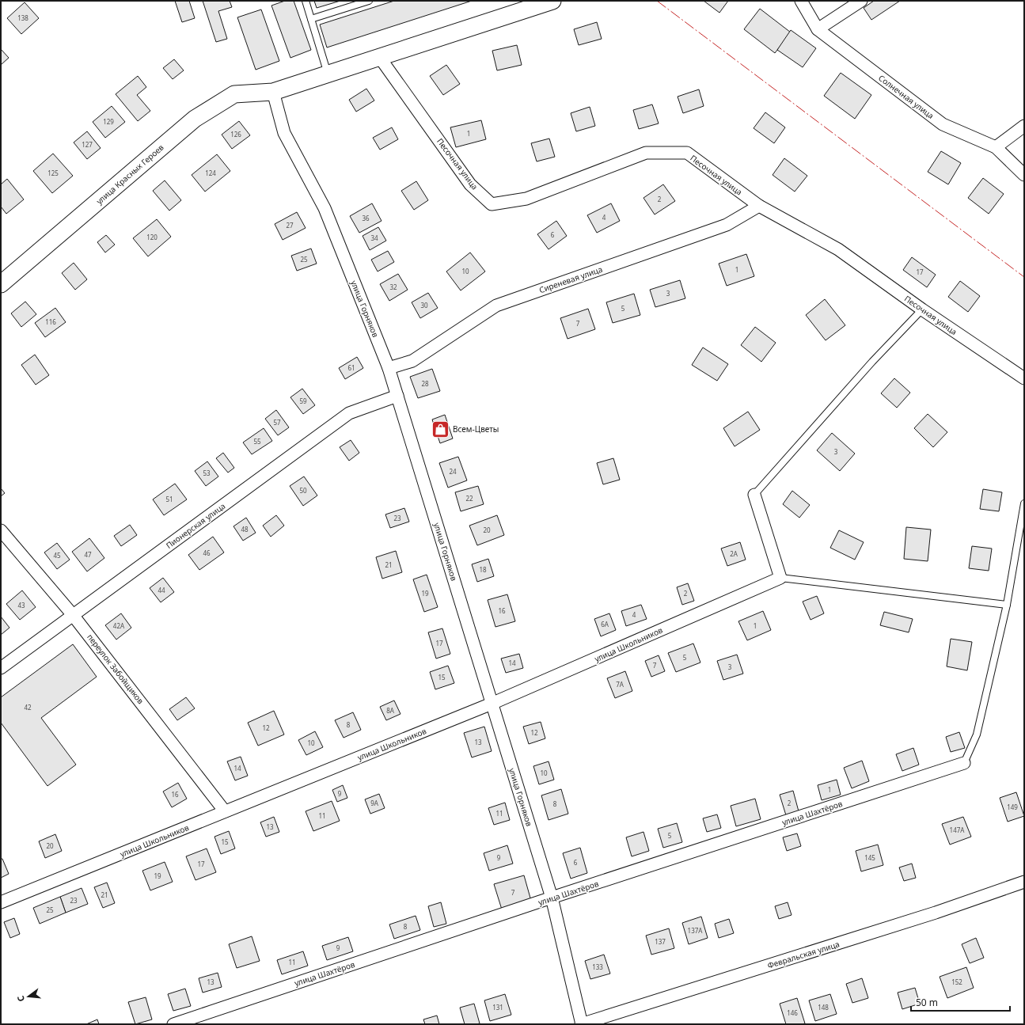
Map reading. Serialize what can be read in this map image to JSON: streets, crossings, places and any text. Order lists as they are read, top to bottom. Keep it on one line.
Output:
{"streets":{"main road":["улица Красных Героев"],"street":["Солнечная улица","Песочная улица","Сиреневая улица","улица Горняков","Пионерская улица","улица Школьников","переулок Забойщиков","улица Шахтёров","Февральская улица"]},"crossings":[["Песочная улица","улица Красных Героев"],["Песочная улица","Сиреневая улица"],["улица Красных Героев","улица Горняков"],["Сиреневая улица","улица Горняков"],["улица Горняков","Пионерская улица"],["улица Горняков","улица Школьников"],["улица Горняков","улица Шахтёров"],["улица Горняков","Февральская улица"],["Пионерская улица","переулок Забойщиков"],["улица Школьников","переулок Забойщиков"]],"places":{"shop":["Всем-Цветы"]},"house_numbers":["138","129","1","126","127","125","124","2","4","36","27","6","120","34","25","1","10","17","32","3","30","5","116","7","61","28","59","57","55","3","24","53","50","22","51","23","48","20","46","2А","47","45","21","18","44","19","2","43","16","4","6А","42А","1","17","5","14","7","3","15","7А","42","8А","8","12","12","13","10","14","10","1","9","16","9А","2","8","149","11","11","13","147А","5","15","20","9","145","6","17","19","7","21","23","25","8","137А","137","9","11","133","13","152","131","148","146"],"scale_bar":"50 m","north":"left"}
